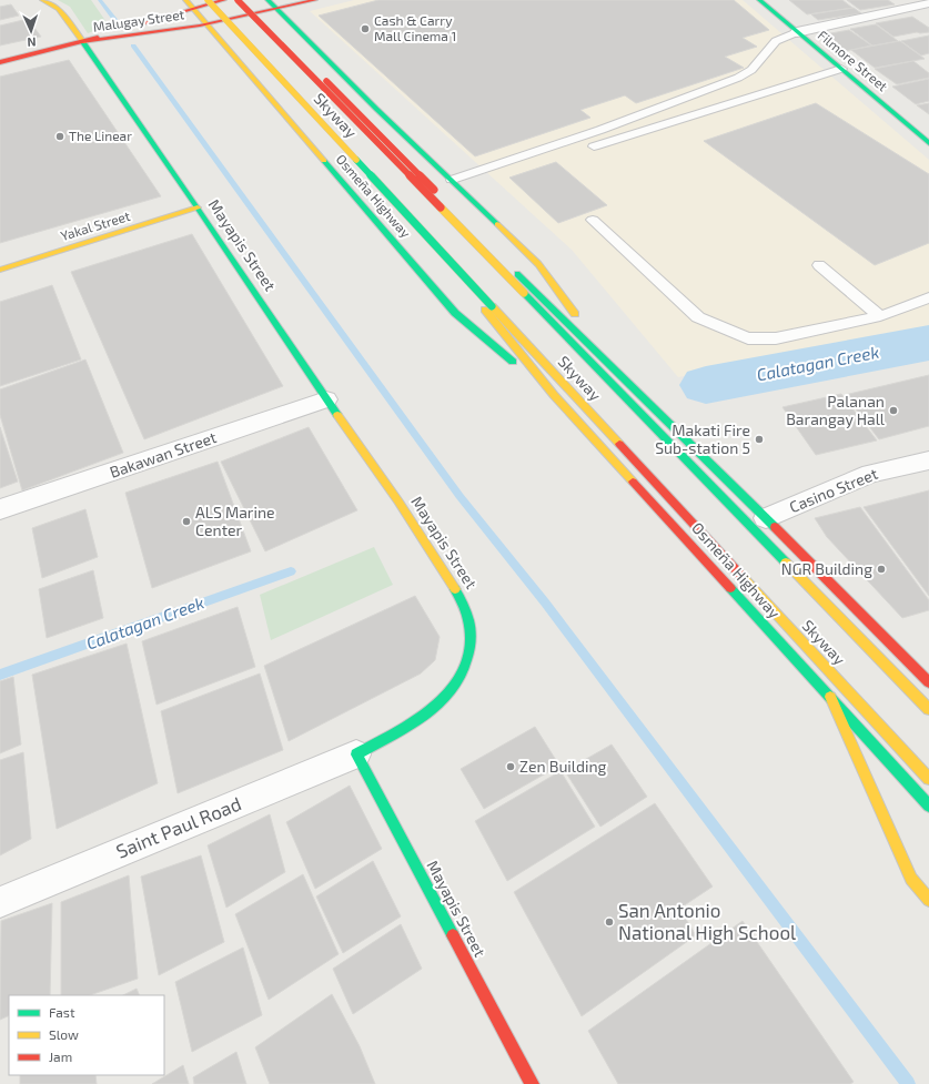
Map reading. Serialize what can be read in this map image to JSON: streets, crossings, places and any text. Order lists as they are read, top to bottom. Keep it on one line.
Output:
{"streets":{"main road":["Malugay Street","Filmore Street","Skyway","Osmeña Highway","Yakal Street","Mayapis Street"],"street":["Bakawan Street","Casino Street","Saint Paul Road"]},"crossings":[["Malugay Street","Osmeña Highway"],["Malugay Street","Mayapis Street"],["Yakal Street","Mayapis Street"],["Mayapis Street","Bakawan Street"],["Mayapis Street","Saint Paul Road"]],"water":["Calatagan Creek"],"places":["Cash & Carry Mall Cinema 1","The Linear","Palanan Barangay Hall","Makati Fire Sub-station 5","ALS Marine Center","NGR Building","Zen Building","San Antonio National High School"],"legend":["Fast","Slow","Jam"],"north":"bottom"}
